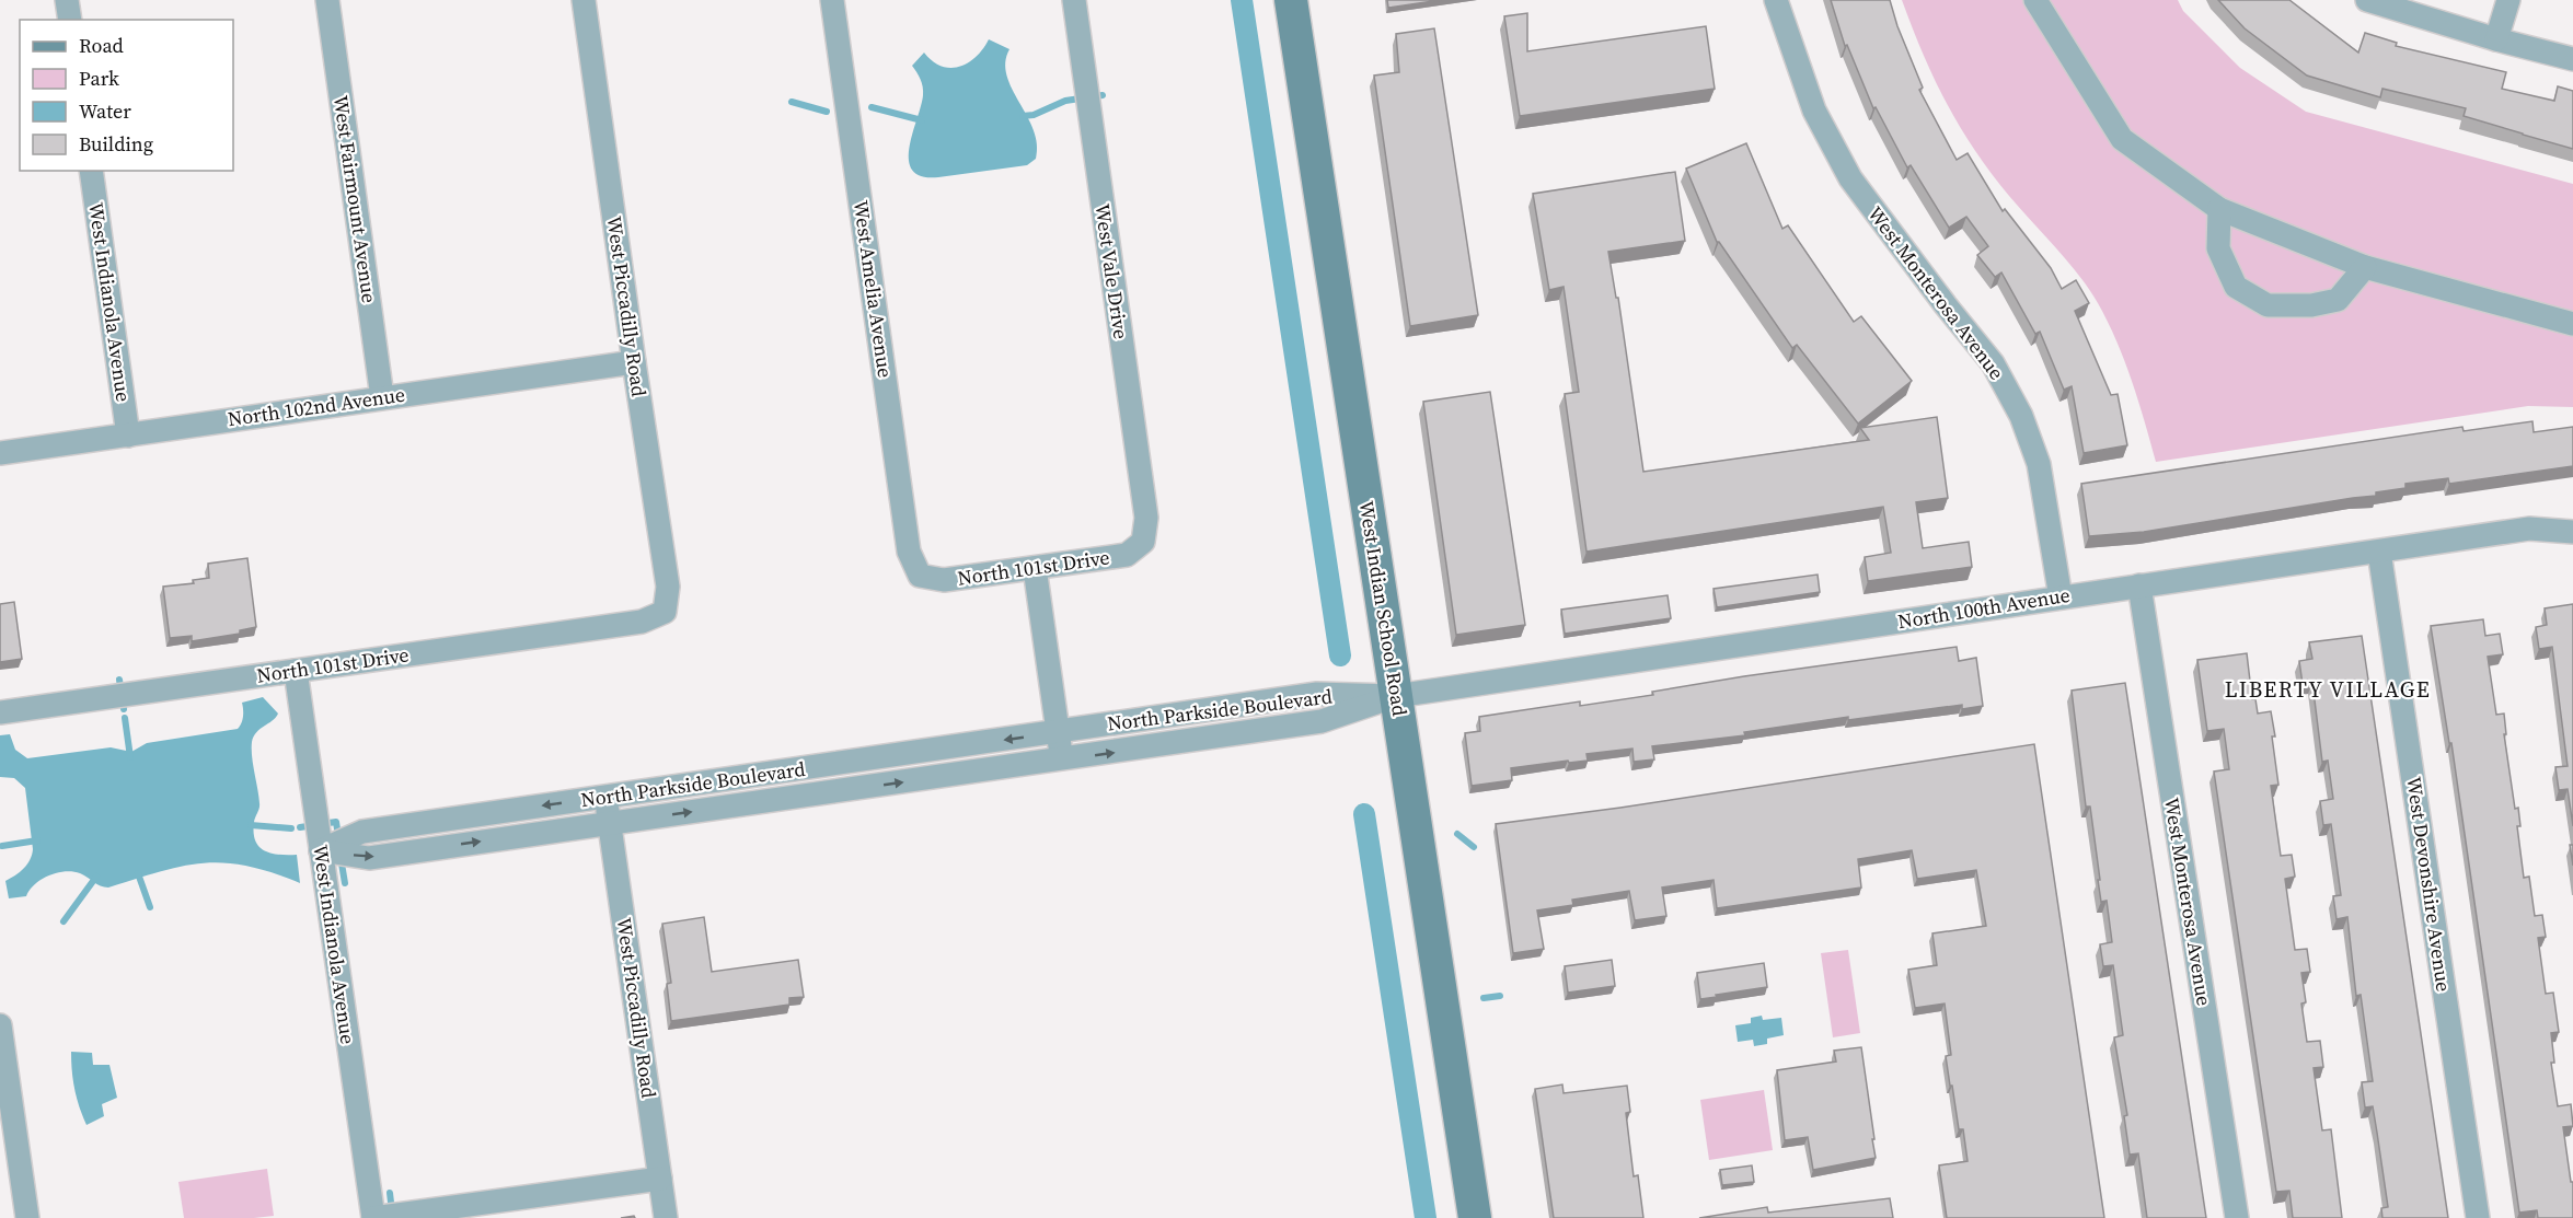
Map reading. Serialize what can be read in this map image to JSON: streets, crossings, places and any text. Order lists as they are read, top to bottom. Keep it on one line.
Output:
{"streets":{"main road":["West Indian School Road"],"street":["West Fairmount Avenue","West Vale Drive","West Amelia Avenue","West Monterosa Avenue","West Indianola Avenue","West Piccadilly Road","North 102nd Avenue","North 101st Drive","North 100th Avenue","North Parkside Boulevard","West Devonshire Avenue"]},"crossings":[["West Fairmount Avenue","North 102nd Avenue"],["West Vale Drive","North 101st Drive"],["West Amelia Avenue","North 101st Drive"],["West Monterosa Avenue","North 100th Avenue"],["West Indianola Avenue","North 102nd Avenue"],["West Indianola Avenue","North 101st Drive"],["West Indianola Avenue","North Parkside Boulevard"],["West Piccadilly Road","North 102nd Avenue"],["West Piccadilly Road","North 101st Drive"],["West Piccadilly Road","North Parkside Boulevard"],["West Indian School Road","North 100th Avenue"],["West Indian School Road","North Parkside Boulevard"],["North 100th Avenue","North Parkside Boulevard"],["North 100th Avenue","West Devonshire Avenue"]],"districts":["LIBERTY VILLAGE"],"legend":["Road","Park","Water","Building"]}
